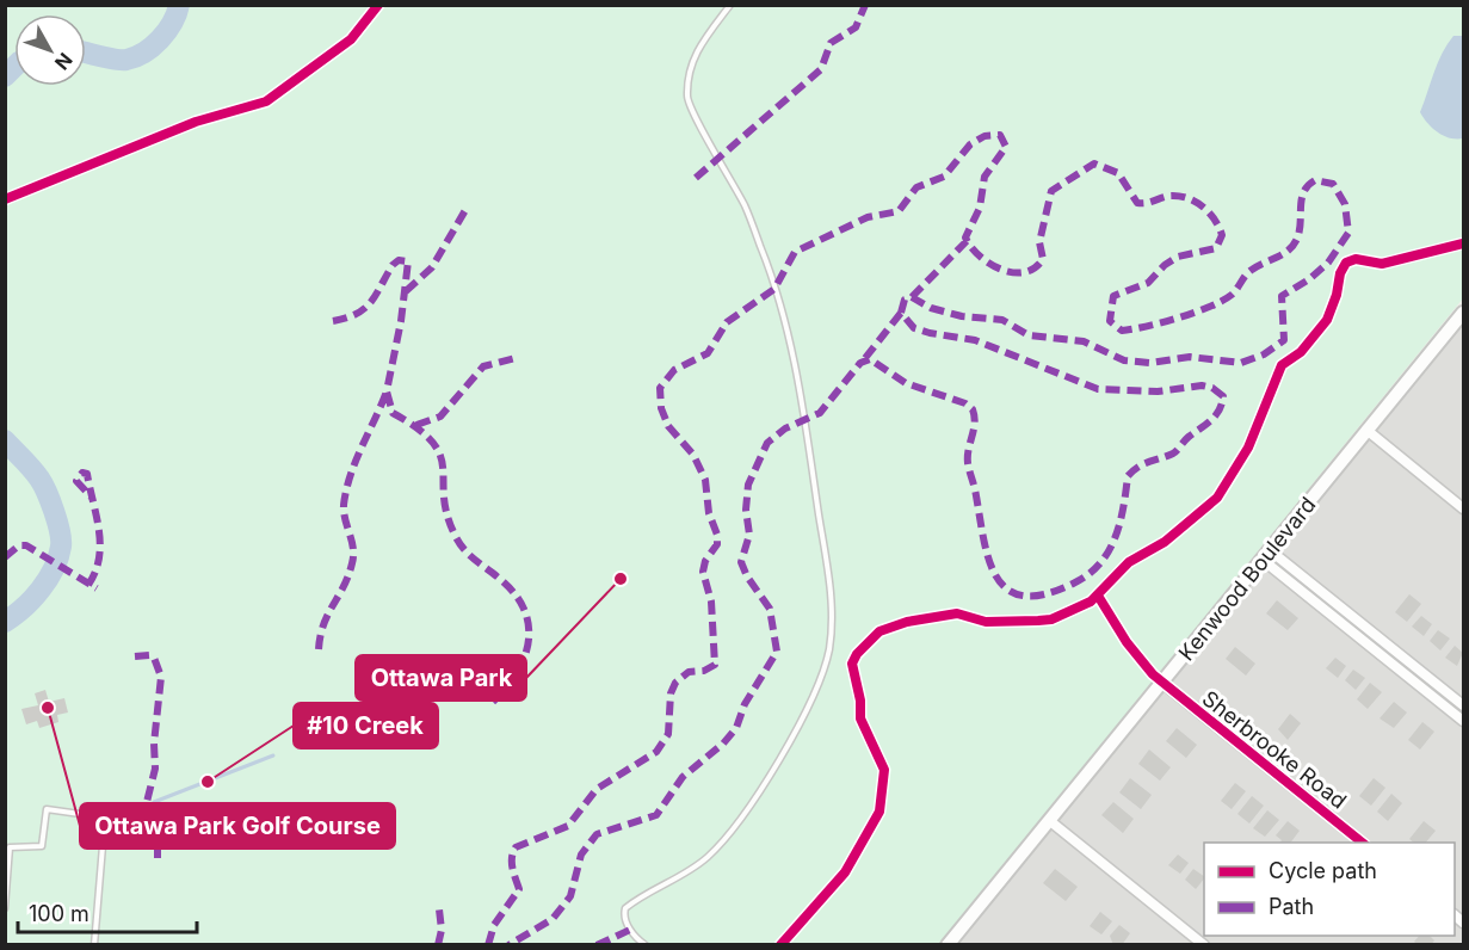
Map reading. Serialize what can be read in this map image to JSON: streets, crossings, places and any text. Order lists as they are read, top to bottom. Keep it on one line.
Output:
{"streets":{"street":["Kenwood Boulevard","Sherbrooke Road"]},"crossings":[["Kenwood Boulevard","Sherbrooke Road"]],"places":["Ottawa Park","Ottawa Park Golf Course","#10 Creek"],"legend":["Cycle path","Path"],"scale_bar":"100 m","north":"bottom right"}
